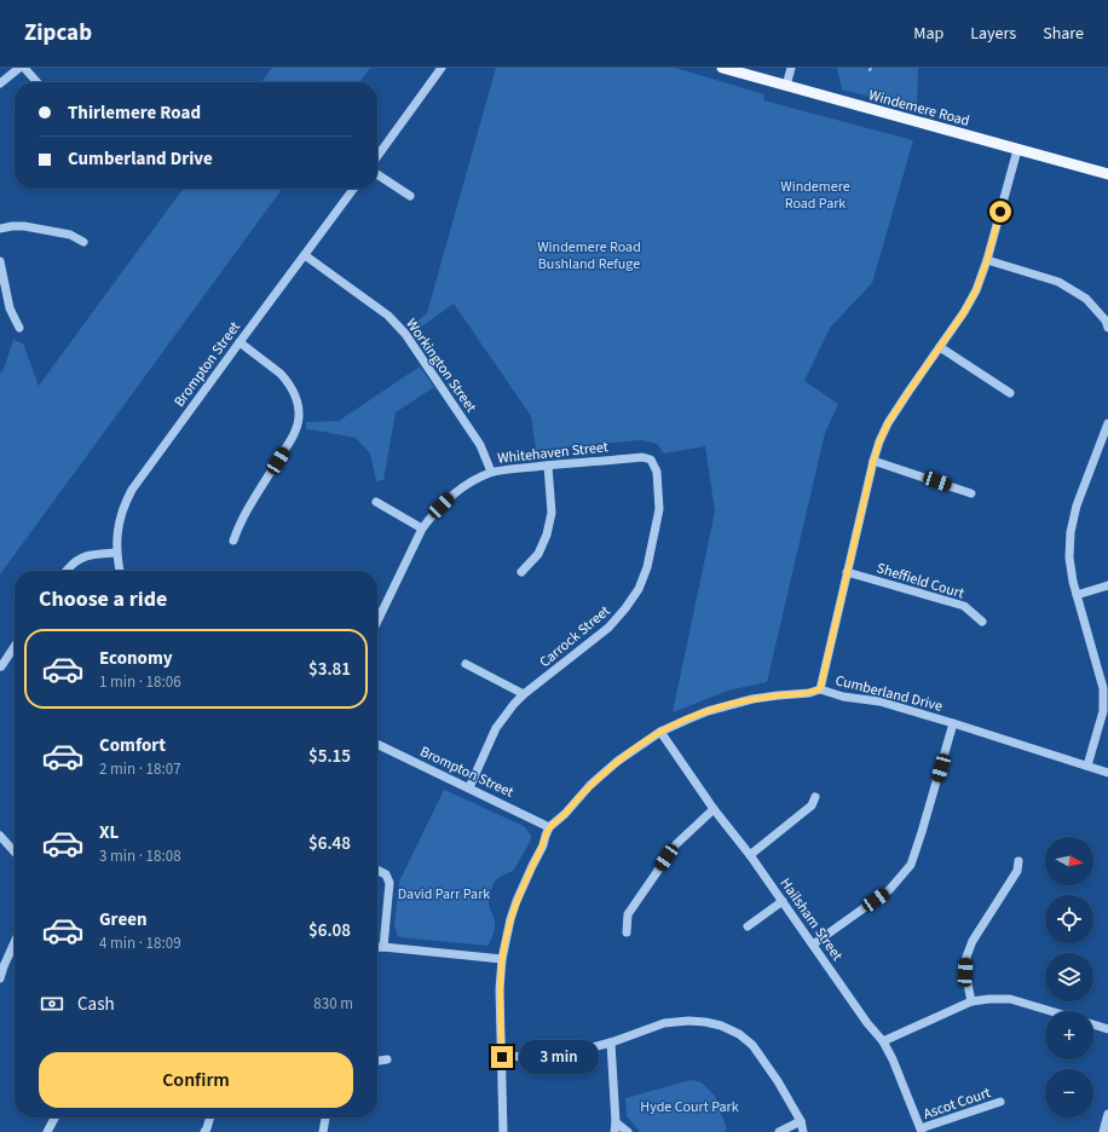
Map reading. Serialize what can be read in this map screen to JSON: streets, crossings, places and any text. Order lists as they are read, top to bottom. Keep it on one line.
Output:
{"streets":{"main road":["Windemere Road"],"street":["Brompton Street","Workington Street","Whitehaven Street","Sheffield Court","Carrock Street","Cumberland Drive","Hailsham Street","Ascot Court"]},"crossings":[["Brompton Street","Workington Street"],["Brompton Street","Carrock Street"],["Brompton Street","Cumberland Drive"],["Workington Street","Whitehaven Street"],["Whitehaven Street","Carrock Street"],["Cumberland Drive","Hailsham Street"],["Hailsham Street","Ascot Court"]],"parks":["Windemere Road Park","Windemere Road Bushland Refuge","David Parr Park","Hyde Court Park"],"north":"right","page":{"header":"Zipcab","nav":["Map","Layers","Share"],"banner":["Thirlemere Road","Cumberland Drive"],"heading":"Choose a ride","list":[{"name":"Economy","note":"1 min · 18:06","value":"$3.81"},{"name":"Comfort","note":"2 min · 18:07","value":"$5.15"},{"name":"XL","note":"3 min · 18:08","value":"$6.48"},{"name":"Green","note":"4 min · 18:09","value":"$6.08"}],"map_buttons":["+","−"],"pay":["Cash","830 m"],"bubble":"3 min","buttons":"Confirm"}}
